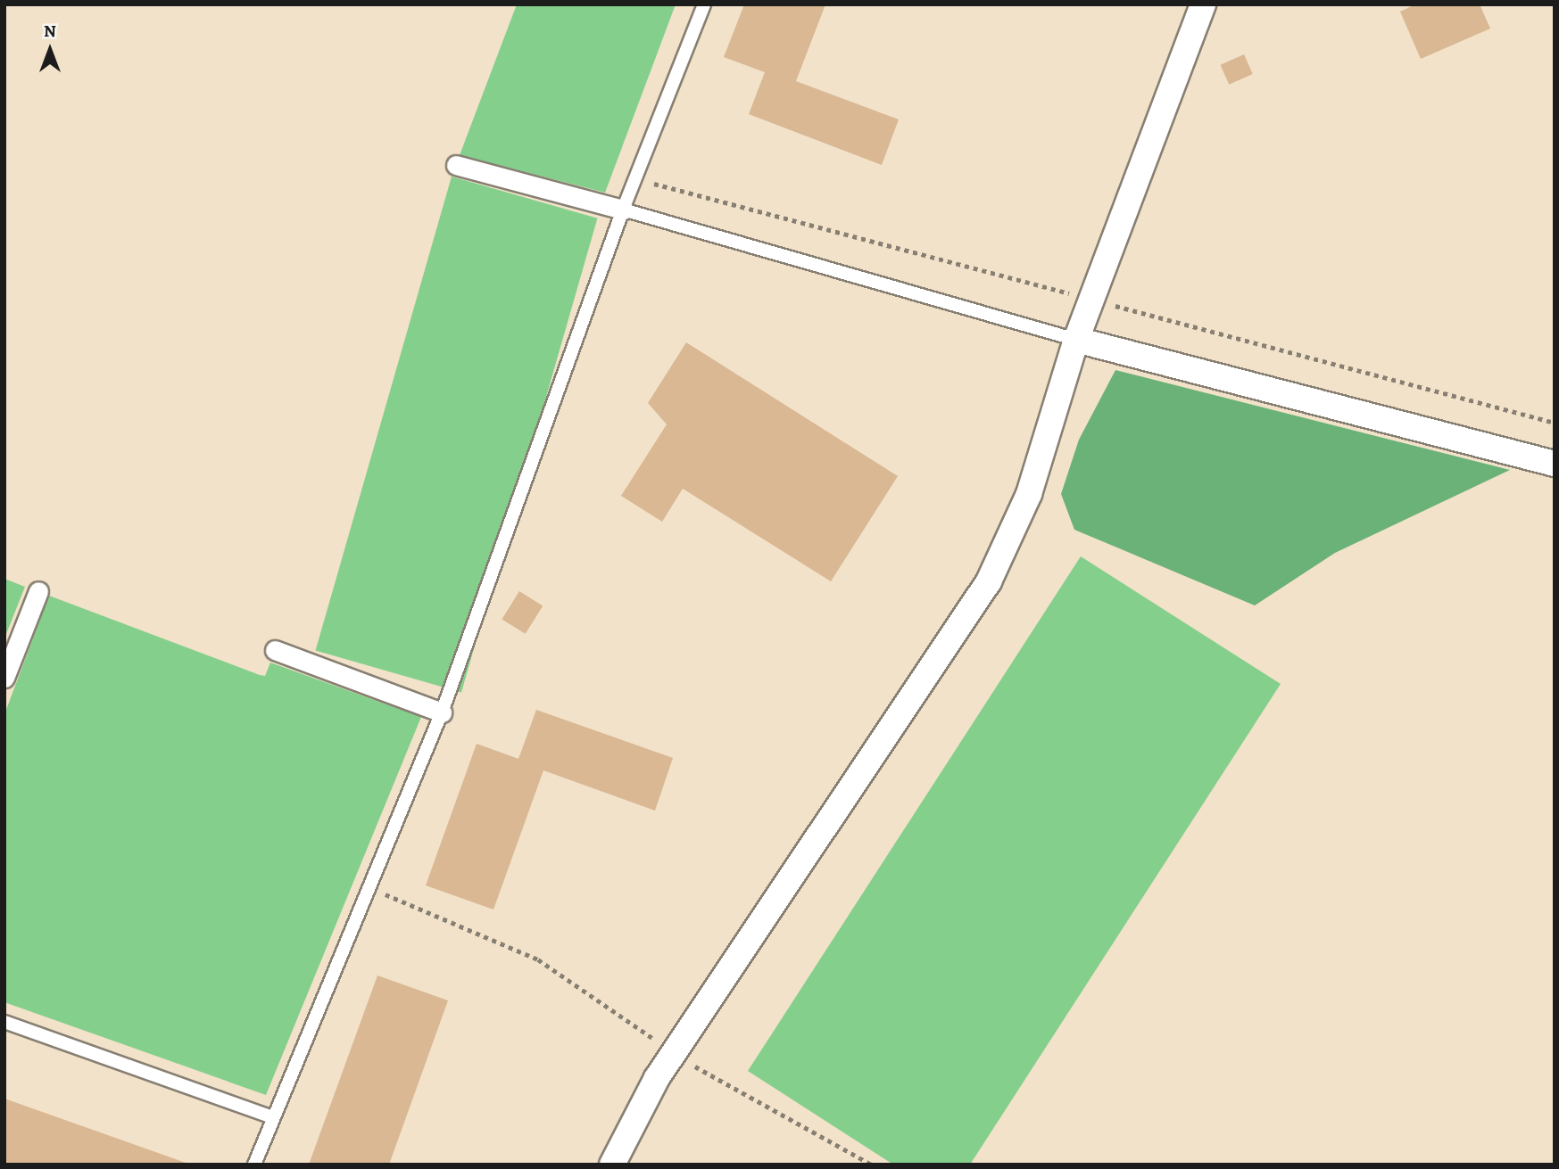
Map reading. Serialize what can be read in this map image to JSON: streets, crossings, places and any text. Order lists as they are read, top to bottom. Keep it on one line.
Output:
{"north":"top"}
